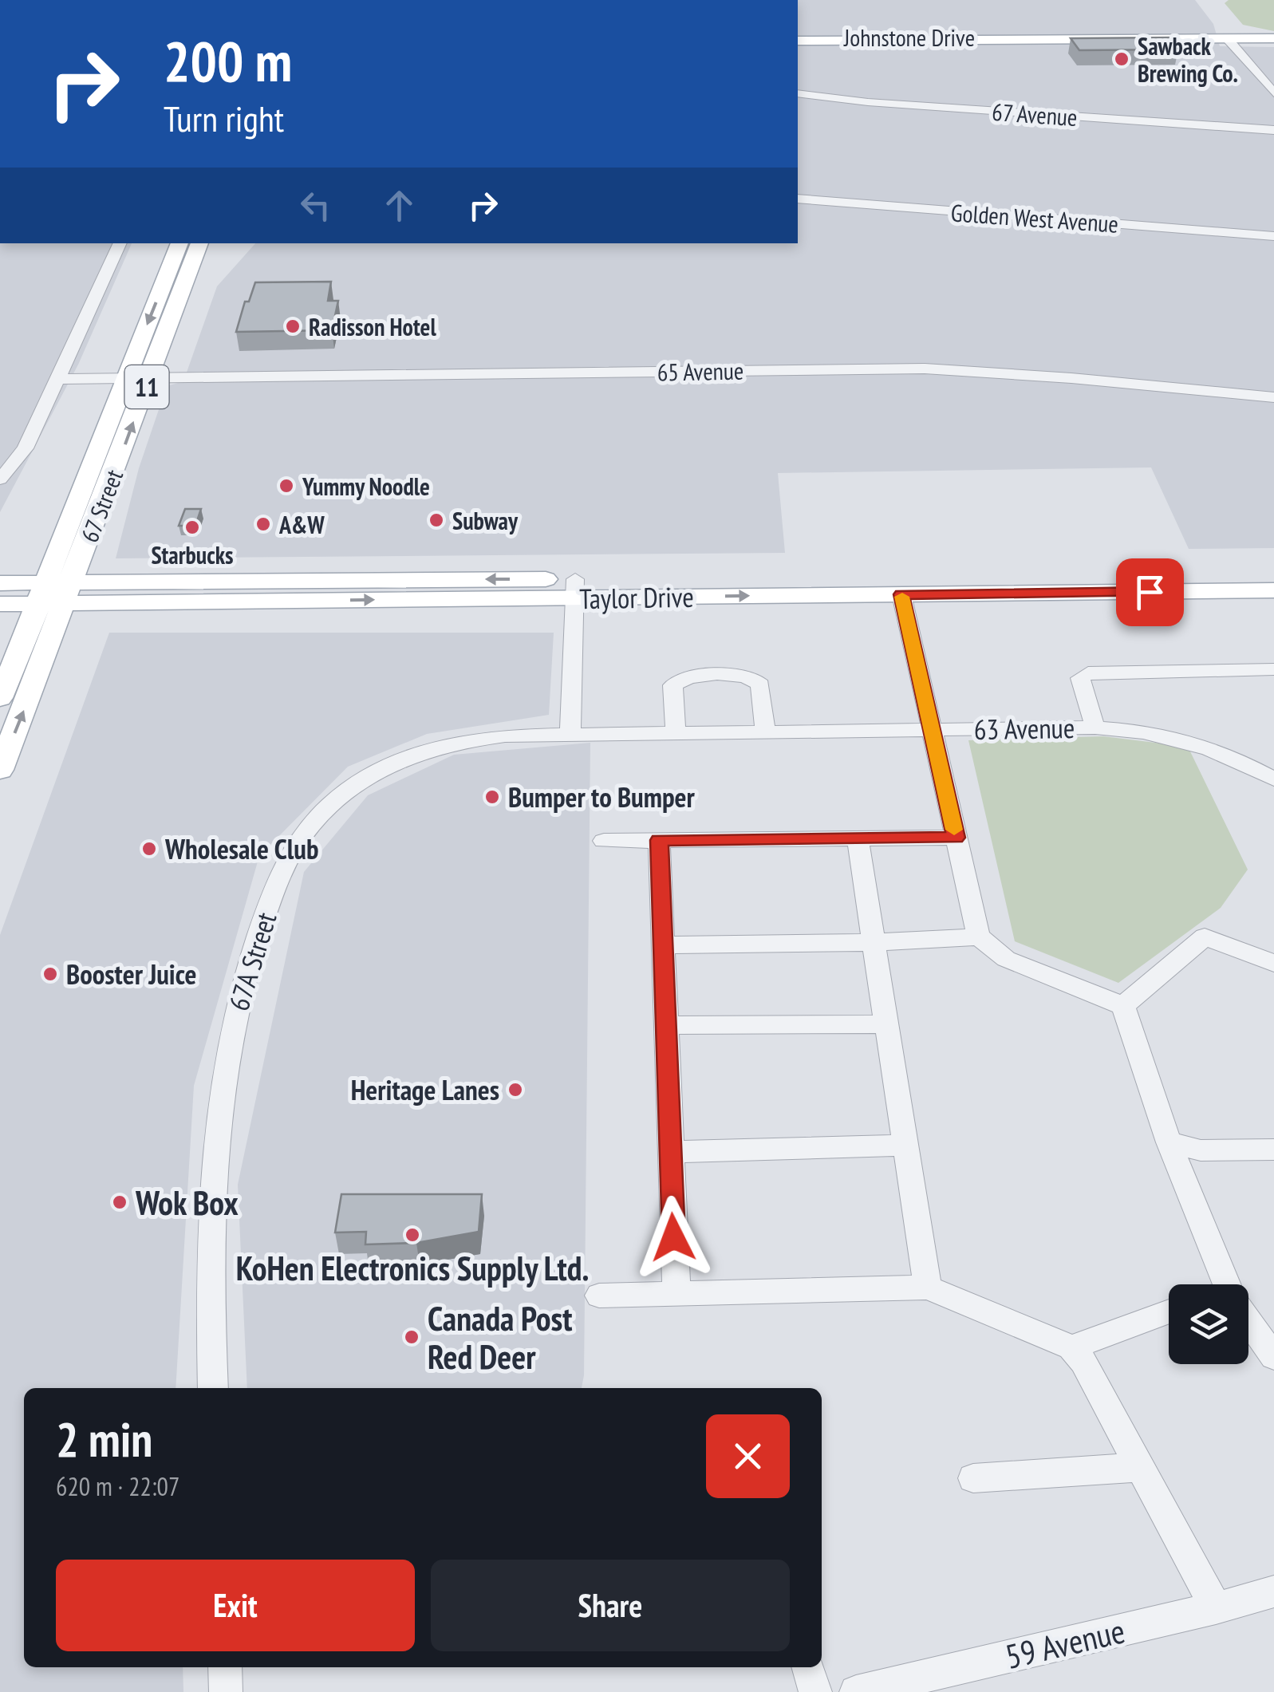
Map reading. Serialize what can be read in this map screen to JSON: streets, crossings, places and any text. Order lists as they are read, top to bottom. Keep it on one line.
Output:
{"streets":{"main road":["Johnstone Drive","11","67 Street","Taylor Drive"],"street":["67 Avenue","Golden West Avenue","65 Avenue","63 Avenue","67A Street","59 Avenue"]},"crossings":[["65 Avenue","67 Street"],["67 Street","Taylor Drive"],["63 Avenue","67A Street"]],"places":["Sawback Brewing Co.","Radisson Hotel","Yummy Noodle","Subway","A&W","Starbucks","Bumper to Bumper","Wholesale Club","Booster Juice","Heritage Lanes","Wok Box","KoHen Electronics Supply Ltd.","Canada Post Red Deer"],"page":{"turn":["200 m","Turn right"],"heading":["2 min","620 m · 22:07"],"buttons":["Exit","Share"]}}
